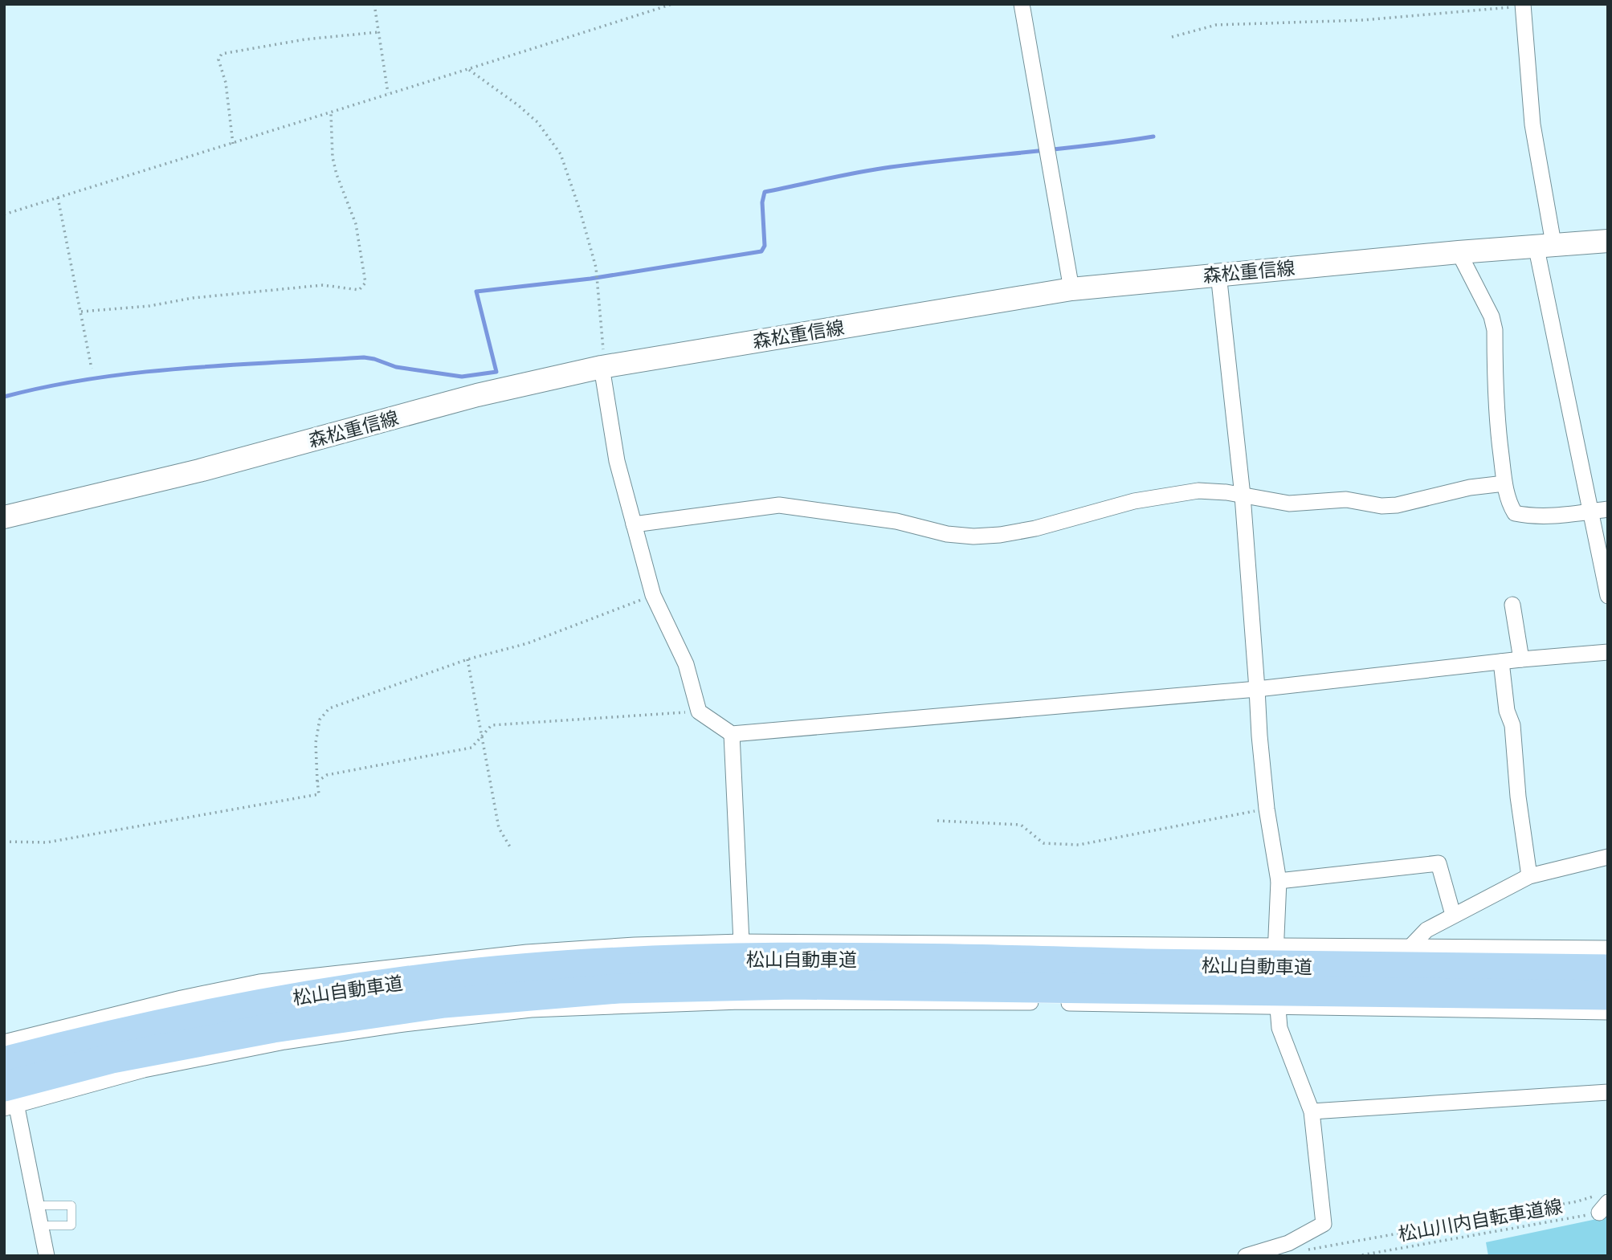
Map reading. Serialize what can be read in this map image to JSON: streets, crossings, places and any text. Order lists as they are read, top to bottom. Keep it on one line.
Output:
{"streets":{"highway":["松山自動車道"],"main road":["森松重信線"],"path":["松山川内自転車道線"]}}
